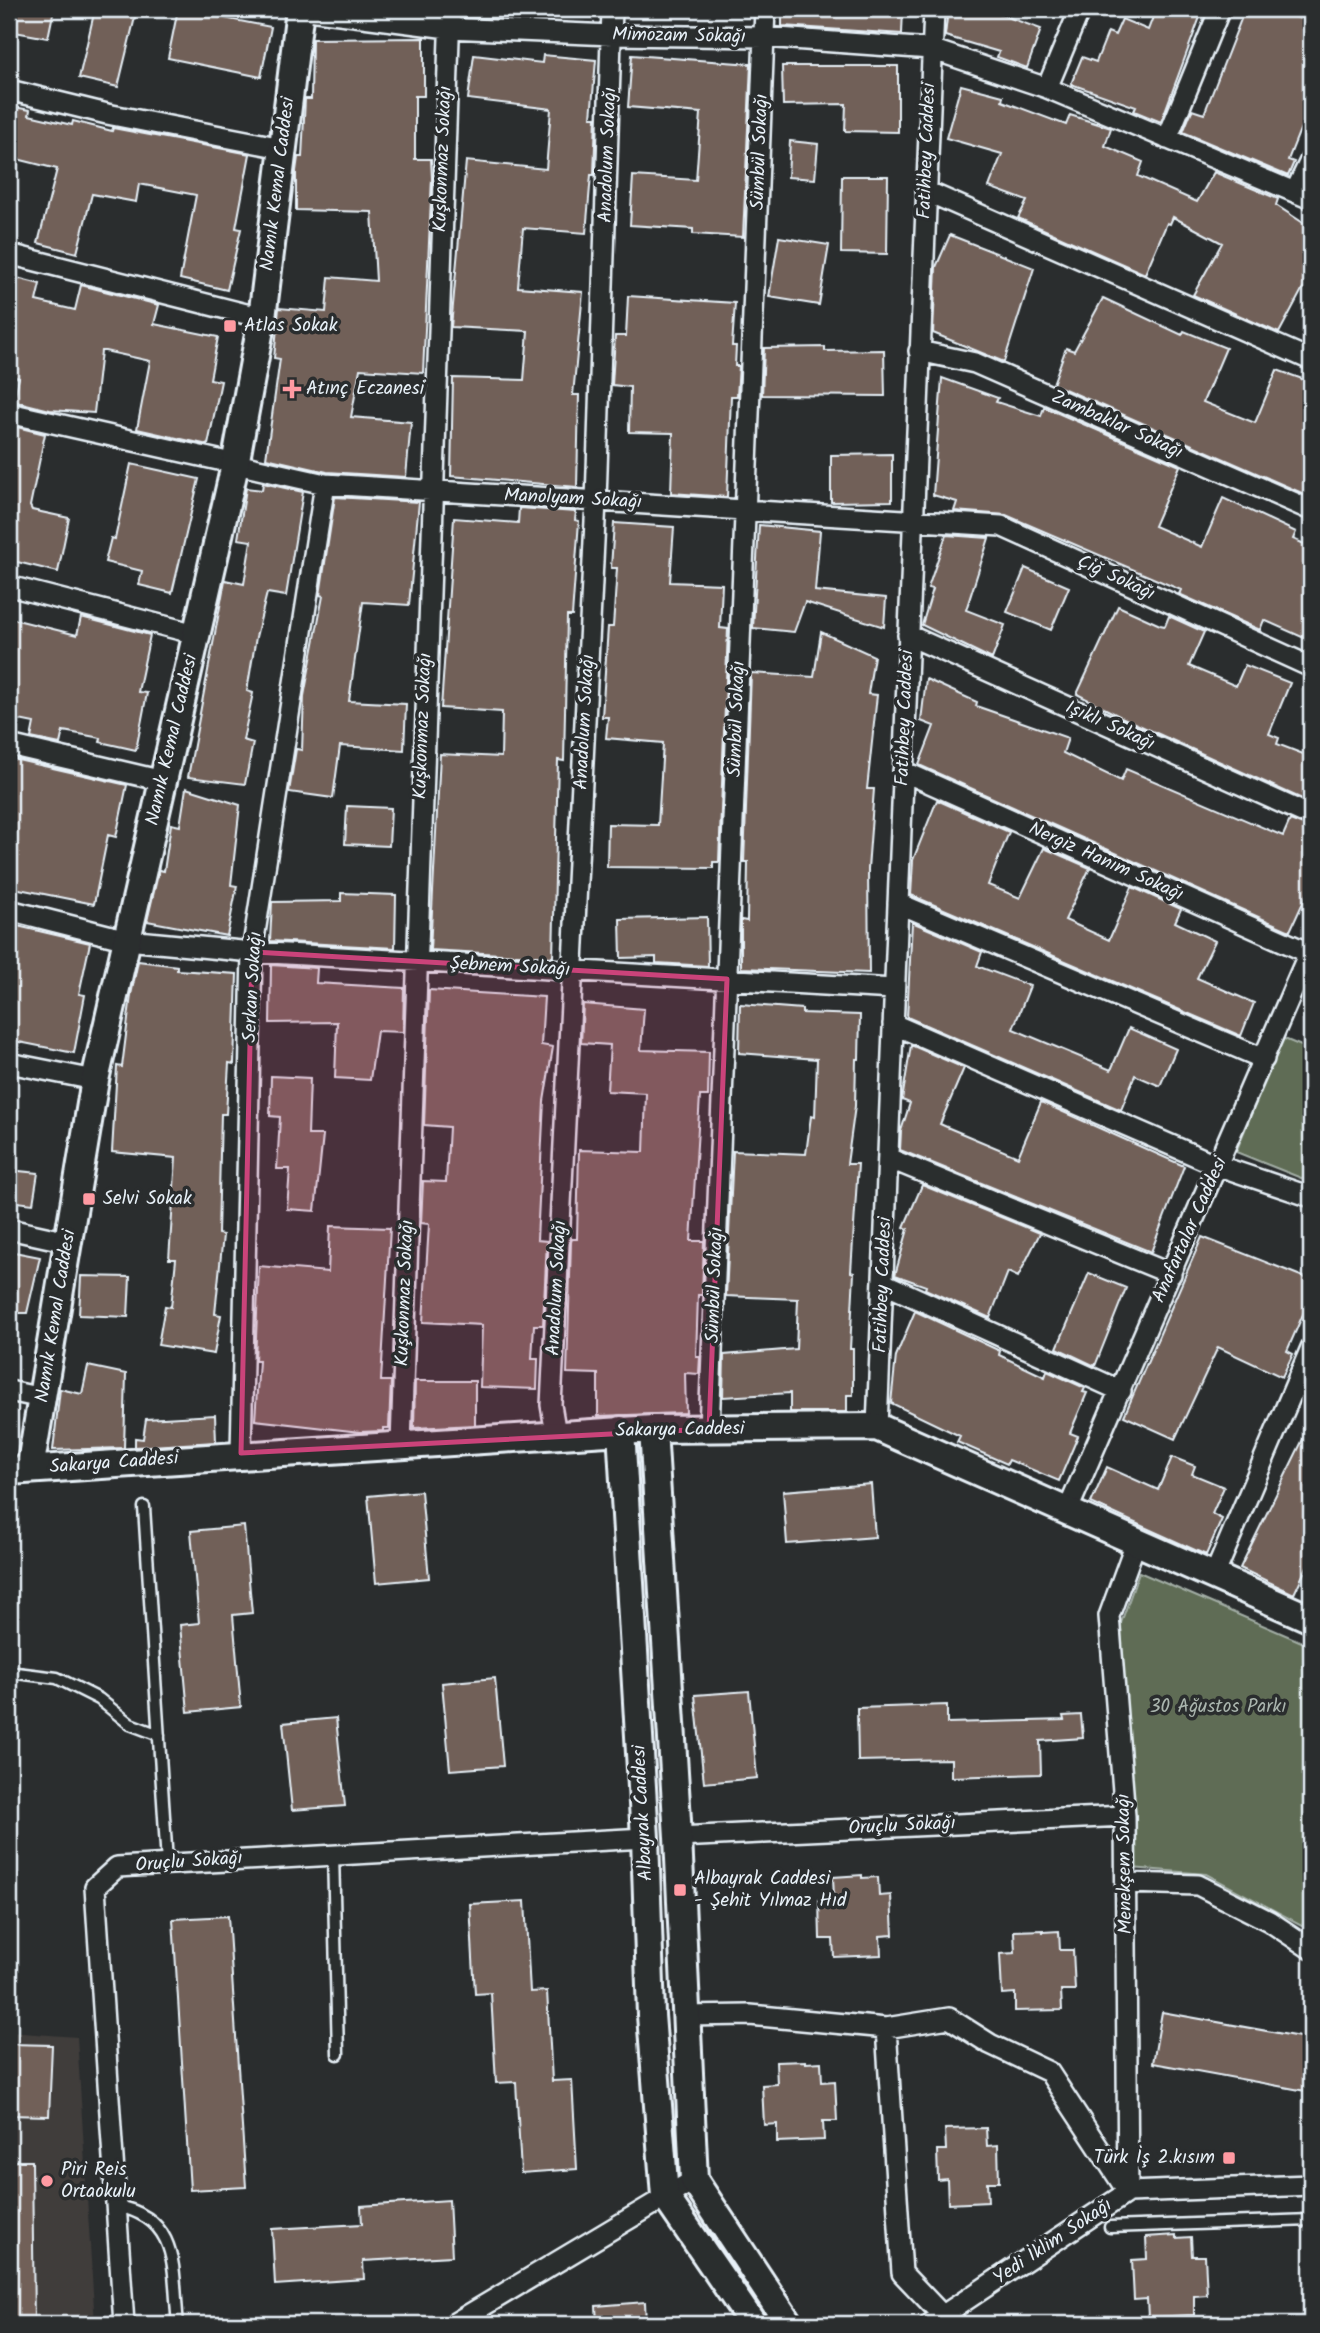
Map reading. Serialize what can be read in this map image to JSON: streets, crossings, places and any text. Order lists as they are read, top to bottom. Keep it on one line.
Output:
{"streets":{"street":["Mimozam Sokağı","Fatihbey Caddesi","Sümbül Sokağı","Anadolum Sokağı","Kuşkonmaz Sokağı","Namık Kemal Caddesi","Zambaklar Sokağı","Manolyam Sokağı","Çiğ Sokağı","Işıklı Sokağı","Nergiz Hanım Sokağı","Şebnem Sokağı","Serkan Sokağı","Anafartalar Caddesi","Sakarya Caddesi","Albayrak Caddesi","Oruçlu Sokağı","Menekşem Sokağı","Yedi İklim Sokağı"]},"crossings":[["Mimozam Sokağı","Fatihbey Caddesi"],["Mimozam Sokağı","Sümbül Sokağı"],["Mimozam Sokağı","Anadolum Sokağı"],["Mimozam Sokağı","Kuşkonmaz Sokağı"],["Mimozam Sokağı","Namık Kemal Caddesi"],["Fatihbey Caddesi","Zambaklar Sokağı"],["Fatihbey Caddesi","Manolyam Sokağı"],["Fatihbey Caddesi","Çiğ Sokağı"],["Fatihbey Caddesi","Işıklı Sokağı"],["Fatihbey Caddesi","Nergiz Hanım Sokağı"],["Fatihbey Caddesi","Şebnem Sokağı"],["Fatihbey Caddesi","Sakarya Caddesi"],["Sümbül Sokağı","Manolyam Sokağı"],["Sümbül Sokağı","Şebnem Sokağı"],["Sümbül Sokağı","Sakarya Caddesi"],["Anadolum Sokağı","Manolyam Sokağı"],["Anadolum Sokağı","Şebnem Sokağı"],["Anadolum Sokağı","Sakarya Caddesi"],["Kuşkonmaz Sokağı","Manolyam Sokağı"],["Kuşkonmaz Sokağı","Şebnem Sokağı"],["Kuşkonmaz Sokağı","Sakarya Caddesi"],["Namık Kemal Caddesi","Manolyam Sokağı"],["Namık Kemal Caddesi","Şebnem Sokağı"],["Namık Kemal Caddesi","Sakarya Caddesi"],["Manolyam Sokağı","Çiğ Sokağı"],["Manolyam Sokağı","Serkan Sokağı"],["Nergiz Hanım Sokağı","Anafartalar Caddesi"],["Şebnem Sokağı","Serkan Sokağı"],["Serkan Sokağı","Sakarya Caddesi"],["Anafartalar Caddesi","Sakarya Caddesi"],["Sakarya Caddesi","Albayrak Caddesi"],["Sakarya Caddesi","Menekşem Sokağı"],["Albayrak Caddesi","Oruçlu Sokağı"],["Oruçlu Sokağı","Menekşem Sokağı"],["Menekşem Sokağı","Yedi İklim Sokağı"]],"parks":["30 Ağustos Parkı"],"places":{"transit":["Atlas Sokak","Selvi Sokak","Albayrak Caddesi - Şehit Yılmaz Hıd","Türk İş 2.kısım"],"health":["Atınç Eczanesi"],"other":["Piri Reis Ortaokulu"]}}
